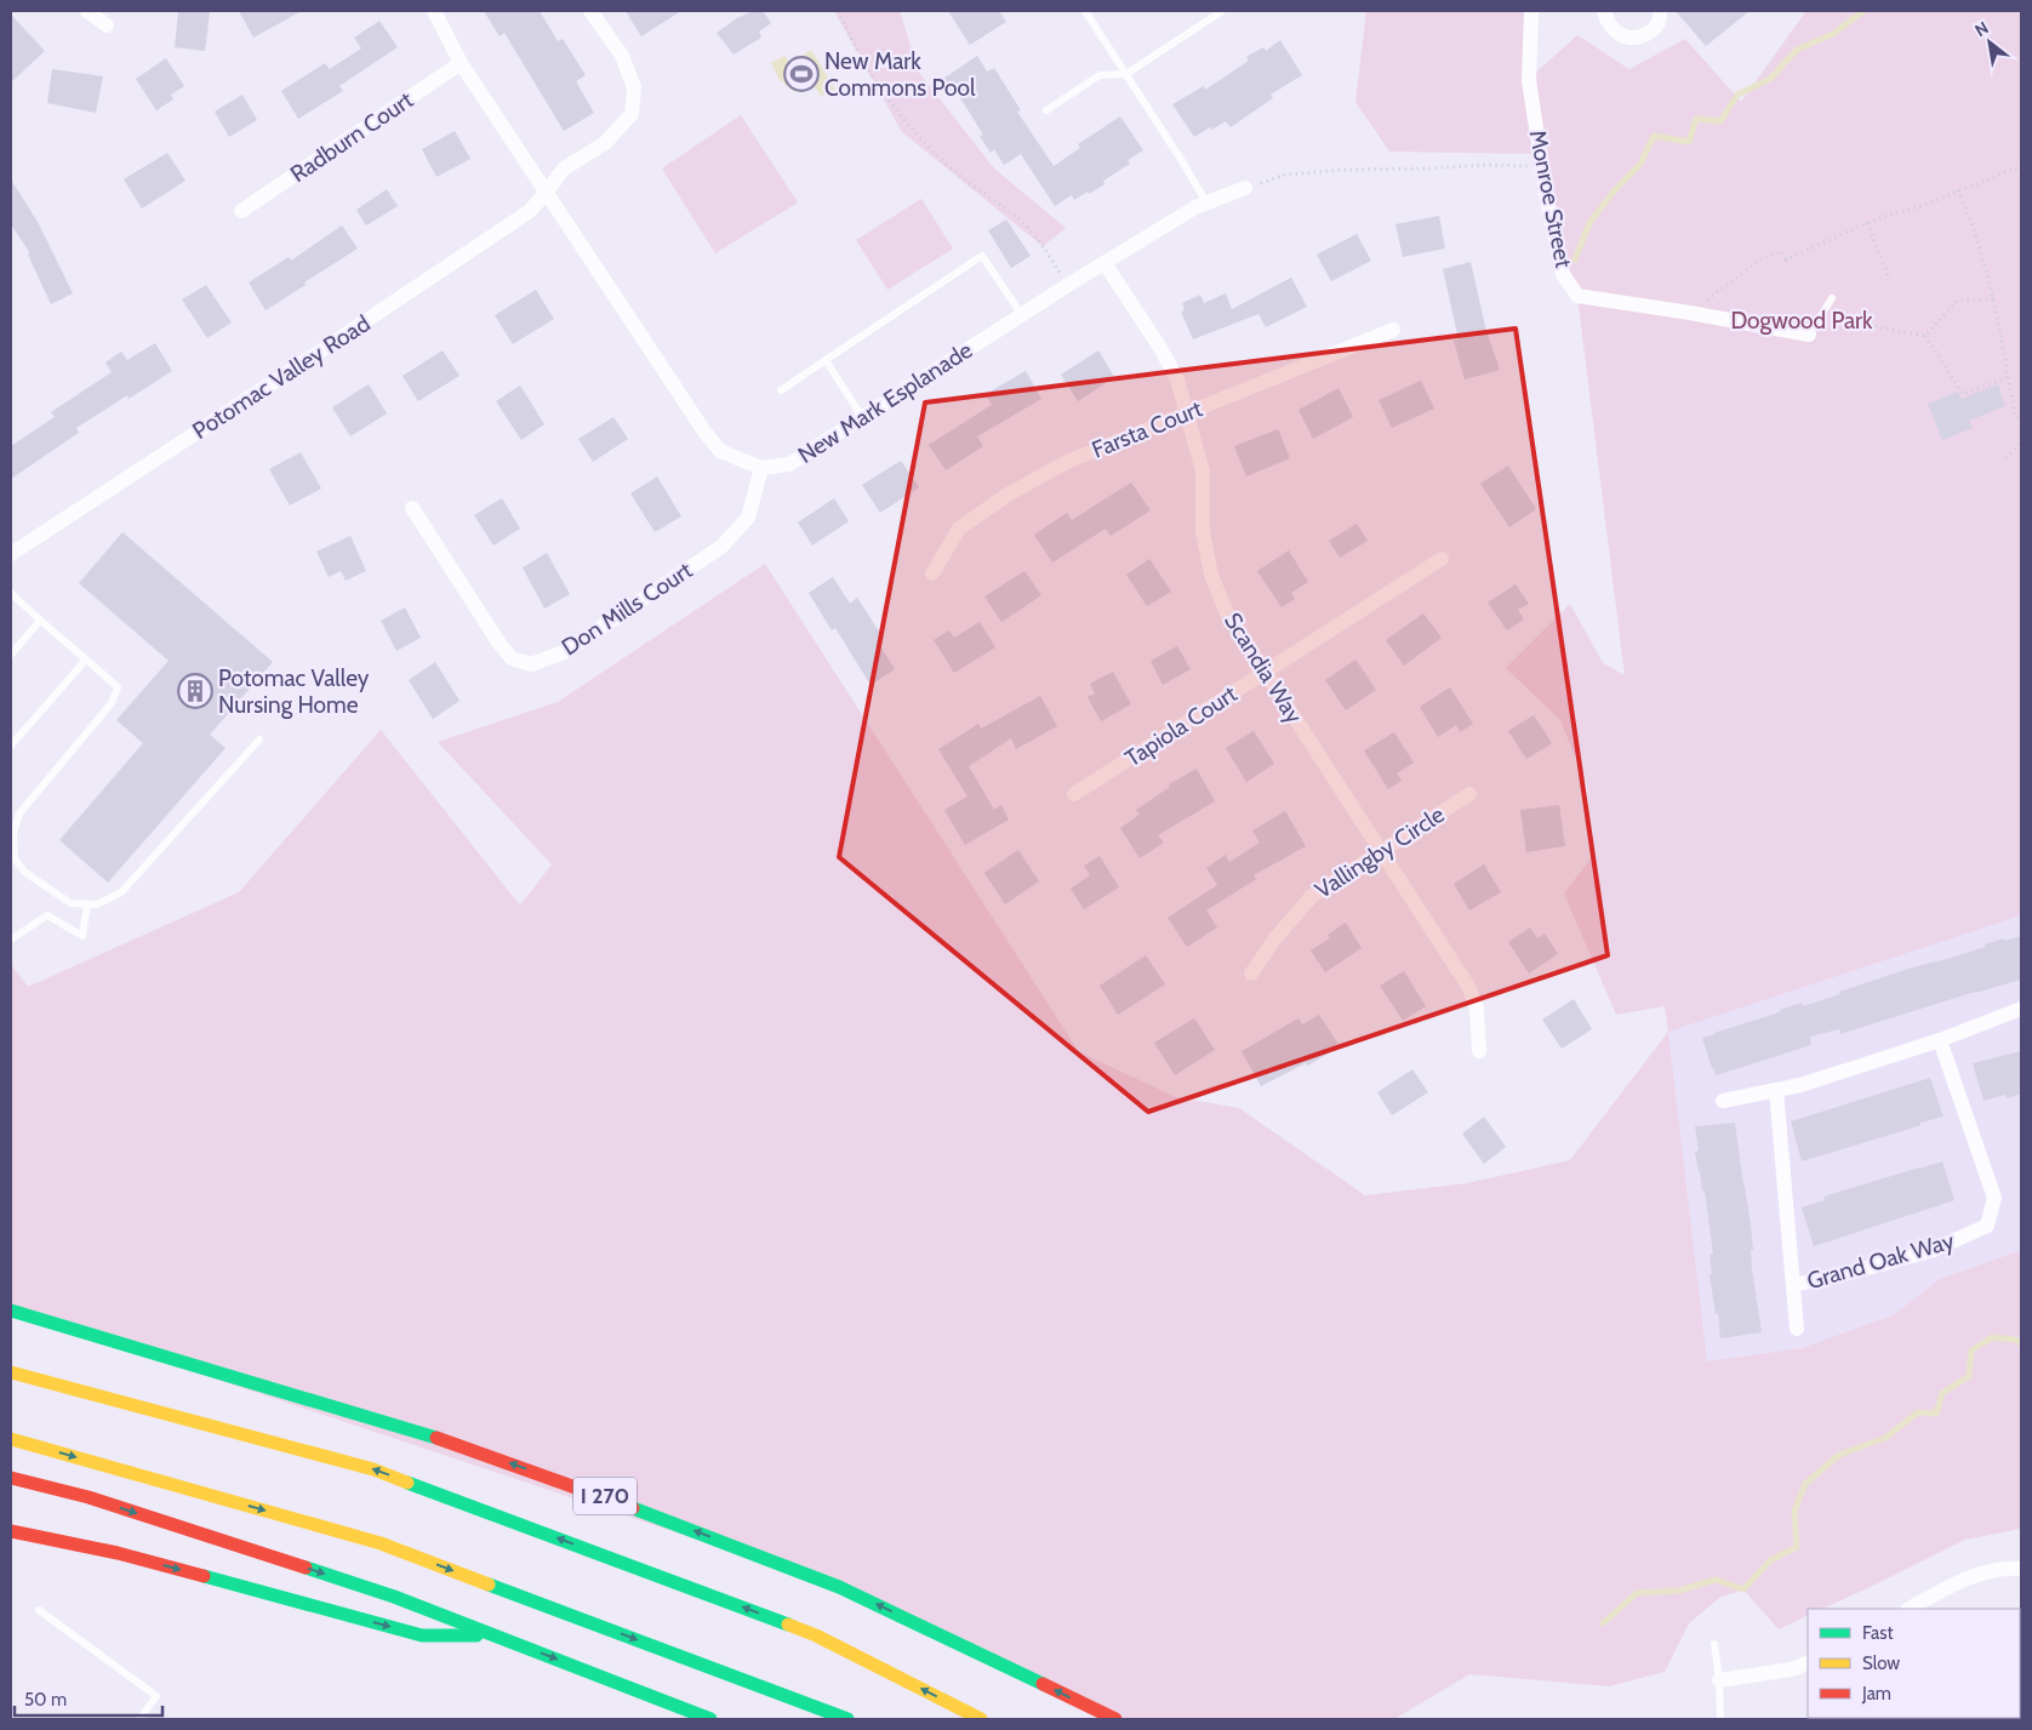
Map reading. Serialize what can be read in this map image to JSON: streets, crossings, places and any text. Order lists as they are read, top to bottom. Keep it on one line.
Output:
{"streets":{"highway":["I 270"],"street":["Radburn Court","Monroe Street","Potomac Valley Road","New Mark Esplanade","Farsta Court","Don Mills Court","Scandia Way","Tapiola Court","Vallingby Circle","Grand Oak Way"]},"crossings":[["New Mark Esplanade","Don Mills Court"],["New Mark Esplanade","Scandia Way"],["Farsta Court","Scandia Way"],["Scandia Way","Tapiola Court"],["Scandia Way","Vallingby Circle"]],"parks":["Dogwood Park"],"places":{"sports":["New Mark Commons Pool"],"building":["Potomac Valley Nursing Home"]},"legend":["Fast","Slow","Jam"],"scale_bar":"50 m","north":"top left"}
